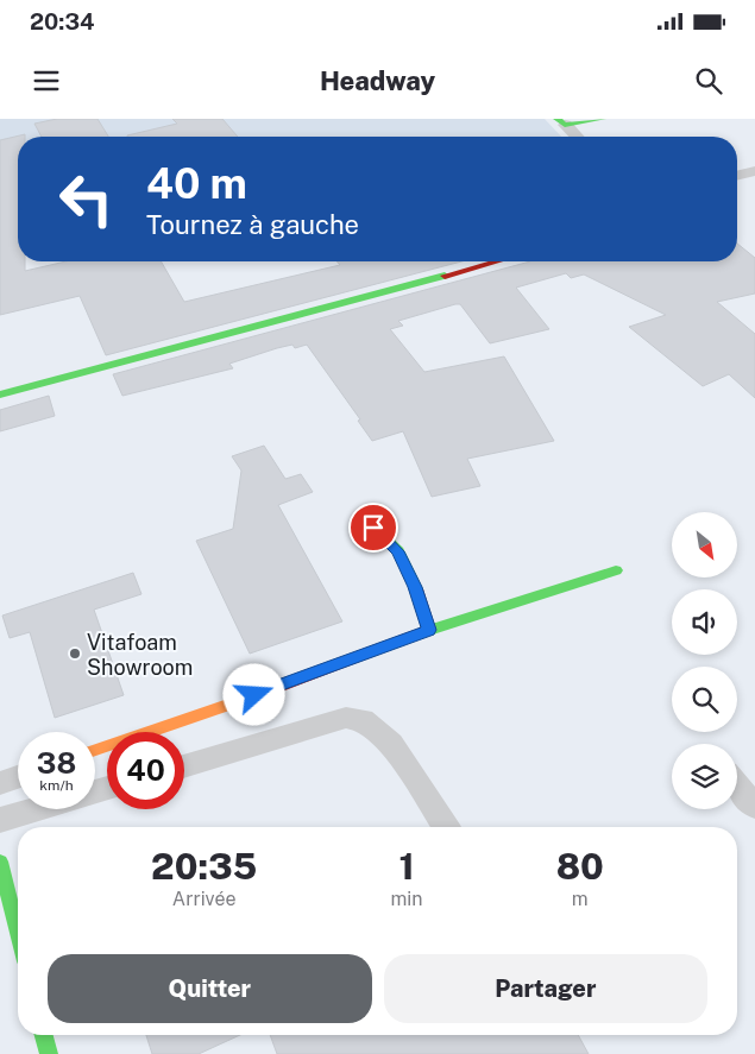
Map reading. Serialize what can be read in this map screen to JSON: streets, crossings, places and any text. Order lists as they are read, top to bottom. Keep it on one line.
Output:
{"places":["Vitafoam Showroom"],"north":"bottom right","page":{"status":"20:34","header":"Headway","turn":["40 m","Tournez à gauche"],"speed":"38 km/h","limit":"40","eta":["20:35","Arrivée","1","min","80","m"],"buttons":["Quitter","Partager"]}}
